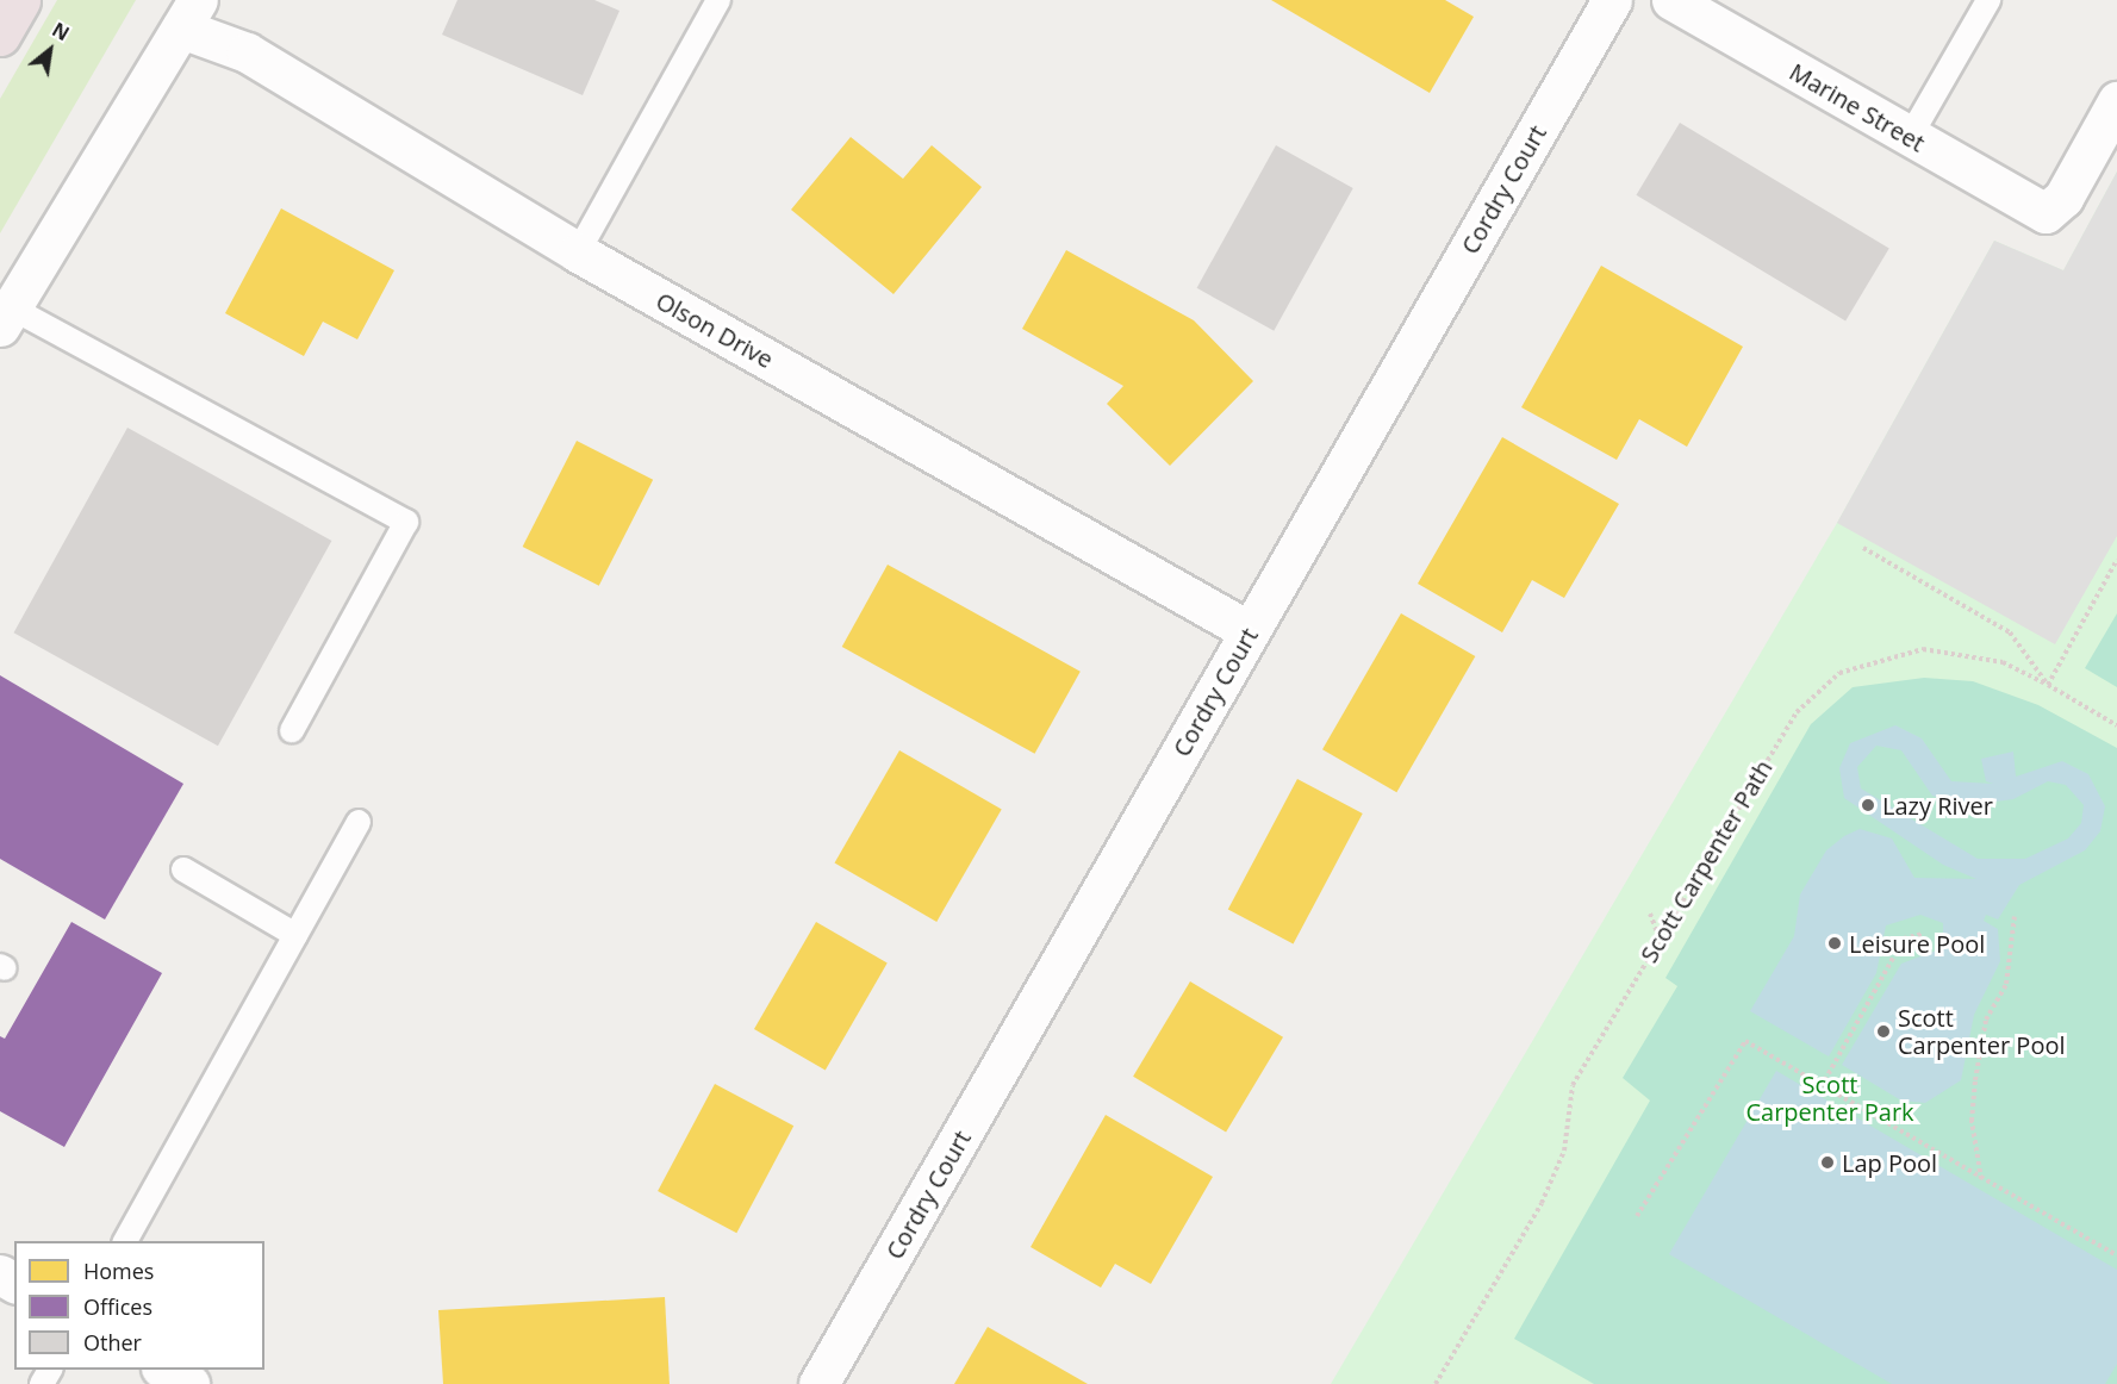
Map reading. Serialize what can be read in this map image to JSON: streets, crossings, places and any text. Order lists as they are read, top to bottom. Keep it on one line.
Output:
{"streets":{"street":["Marine Street","Cordry Court","Olson Drive"],"path":["Scott Carpenter Path"]},"crossings":[["Cordry Court","Olson Drive"]],"parks":["Scott Carpenter Park"],"places":["Lazy River","Leisure Pool","Scott Carpenter Pool","Lap Pool"],"legend":["Homes","Offices","Other"],"north":"top right"}
